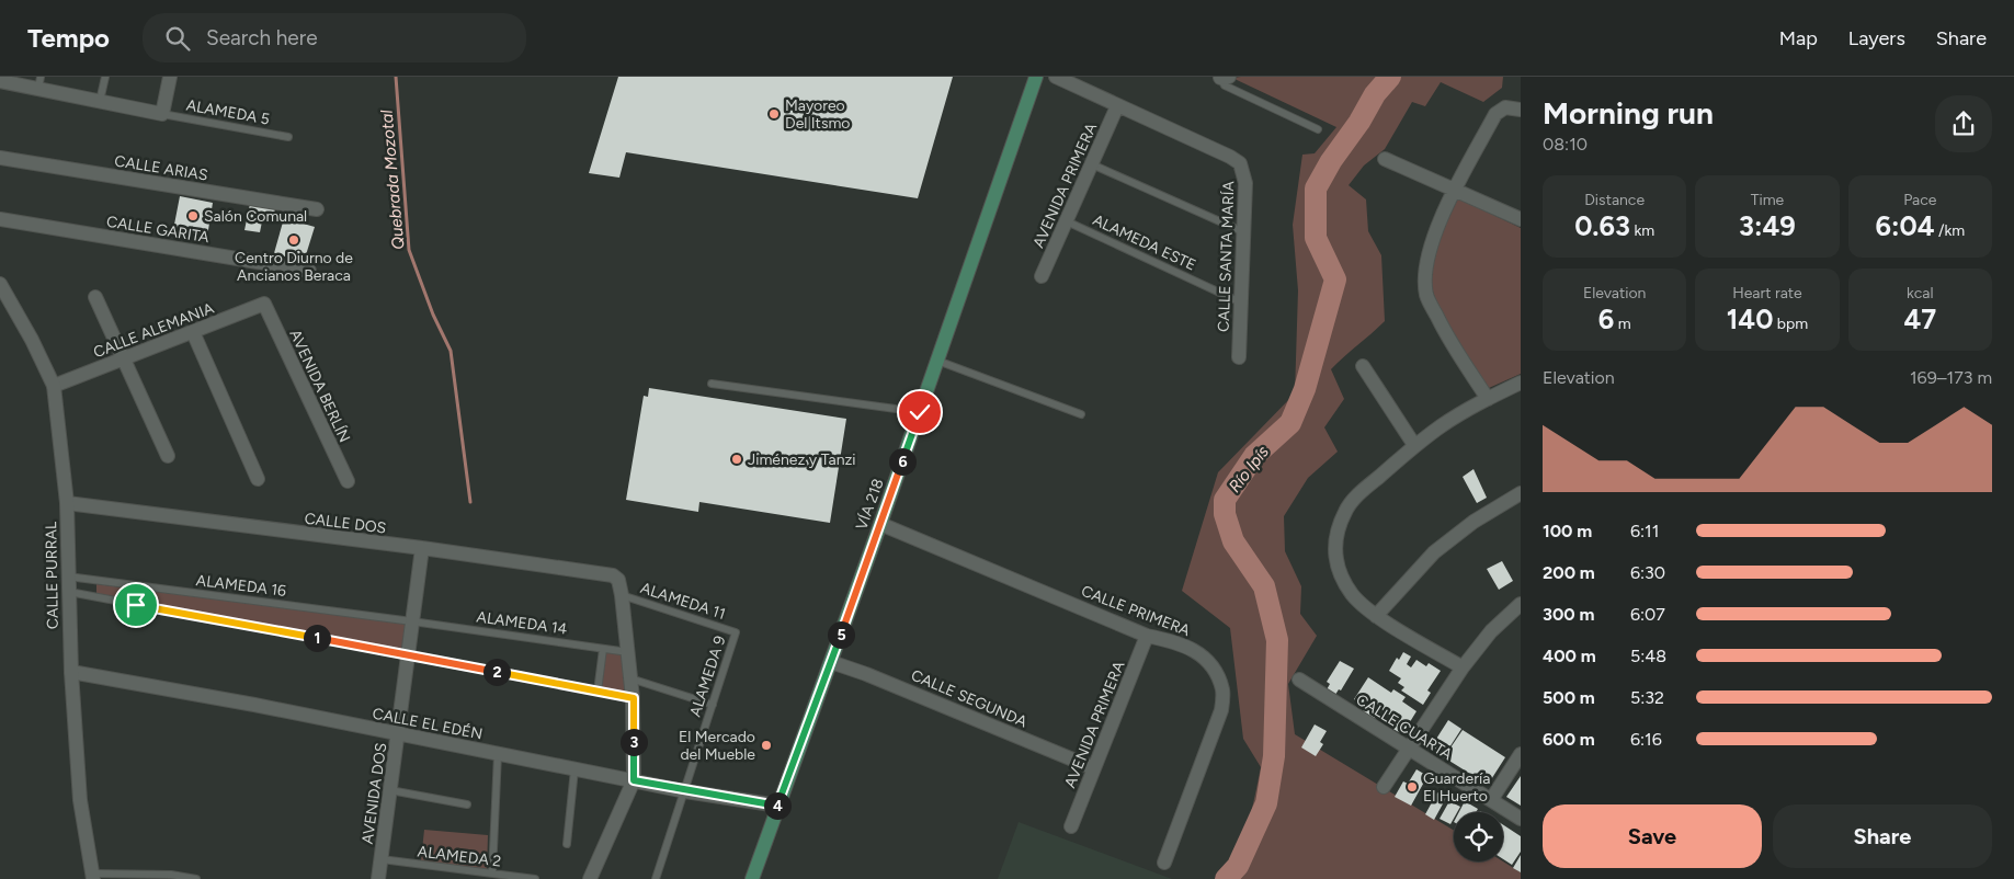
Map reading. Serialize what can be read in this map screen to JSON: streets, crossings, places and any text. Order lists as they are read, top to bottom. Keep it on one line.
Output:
{"streets":{"main road":["VÍA 218"],"street":["CALLE ARIAS","AVENIDA PRIMERA","CALLE GARITA","CALLE SANTA MARÍA","CALLE ALEMANIA","AVENIDA BERLÍN","CALLE DOS","CALLE PURRAL","CALLE PRIMERA","CALLE SEGUNDA","CALLE EL EDÉN","CALLE CUARTA","AVENIDA DOS"],"lane":["ALAMEDA 5","ALAMEDA ESTE","ALAMEDA 16","ALAMEDA 11","ALAMEDA 14","ALAMEDA 9","ALAMEDA 2"]},"crossings":[["AVENIDA PRIMERA","ALAMEDA ESTE"],["AVENIDA PRIMERA","CALLE SANTA MARÍA"],["AVENIDA PRIMERA","CALLE PRIMERA"],["AVENIDA PRIMERA","CALLE SEGUNDA"],["ALAMEDA ESTE","CALLE SANTA MARÍA"],["CALLE ALEMANIA","AVENIDA BERLÍN"],["CALLE ALEMANIA","CALLE PURRAL"],["VÍA 218","CALLE PRIMERA"],["VÍA 218","CALLE SEGUNDA"],["VÍA 218","CALLE EL EDÉN"],["CALLE DOS","CALLE PURRAL"],["CALLE DOS","ALAMEDA 11"],["CALLE DOS","AVENIDA DOS"],["CALLE PURRAL","ALAMEDA 16"],["CALLE PURRAL","CALLE EL EDÉN"],["ALAMEDA 16","ALAMEDA 14"],["ALAMEDA 16","AVENIDA DOS"],["ALAMEDA 11","ALAMEDA 9"],["ALAMEDA 14","AVENIDA DOS"],["ALAMEDA 9","CALLE EL EDÉN"],["CALLE EL EDÉN","AVENIDA DOS"],["AVENIDA DOS","ALAMEDA 2"]],"water":["Quebrada Mozotal","Río Ipís"],"places":["Mayoreo Del Itsmo","Salón Comunal","Centro Diurno de Ancianos Beraca","Jiménez y Tanzi","El Mercado del Mueble","Guardería El Huerto"],"page":{"header":"Tempo","search":"Search here","nav":["Map","Layers","Share"],"heading":["Morning run","08:10"],"stats":[["Distance","0.63 km"],["Time","3:49"],["Pace","6:04 /km"],["Elevation","6 m"],["Heart rate","140 bpm"],["kcal","47"]],"chart":["Elevation","169–173 m"],"pins":["6","5","1","2","3","4"],"list":[{"name":"100 m","note":"6:11"},{"name":"200 m","note":"6:30"},{"name":"300 m","note":"6:07"},{"name":"400 m","note":"5:48"},{"name":"500 m","note":"5:32"},{"name":"600 m","note":"6:16"}],"buttons":["Save","Share"]}}
